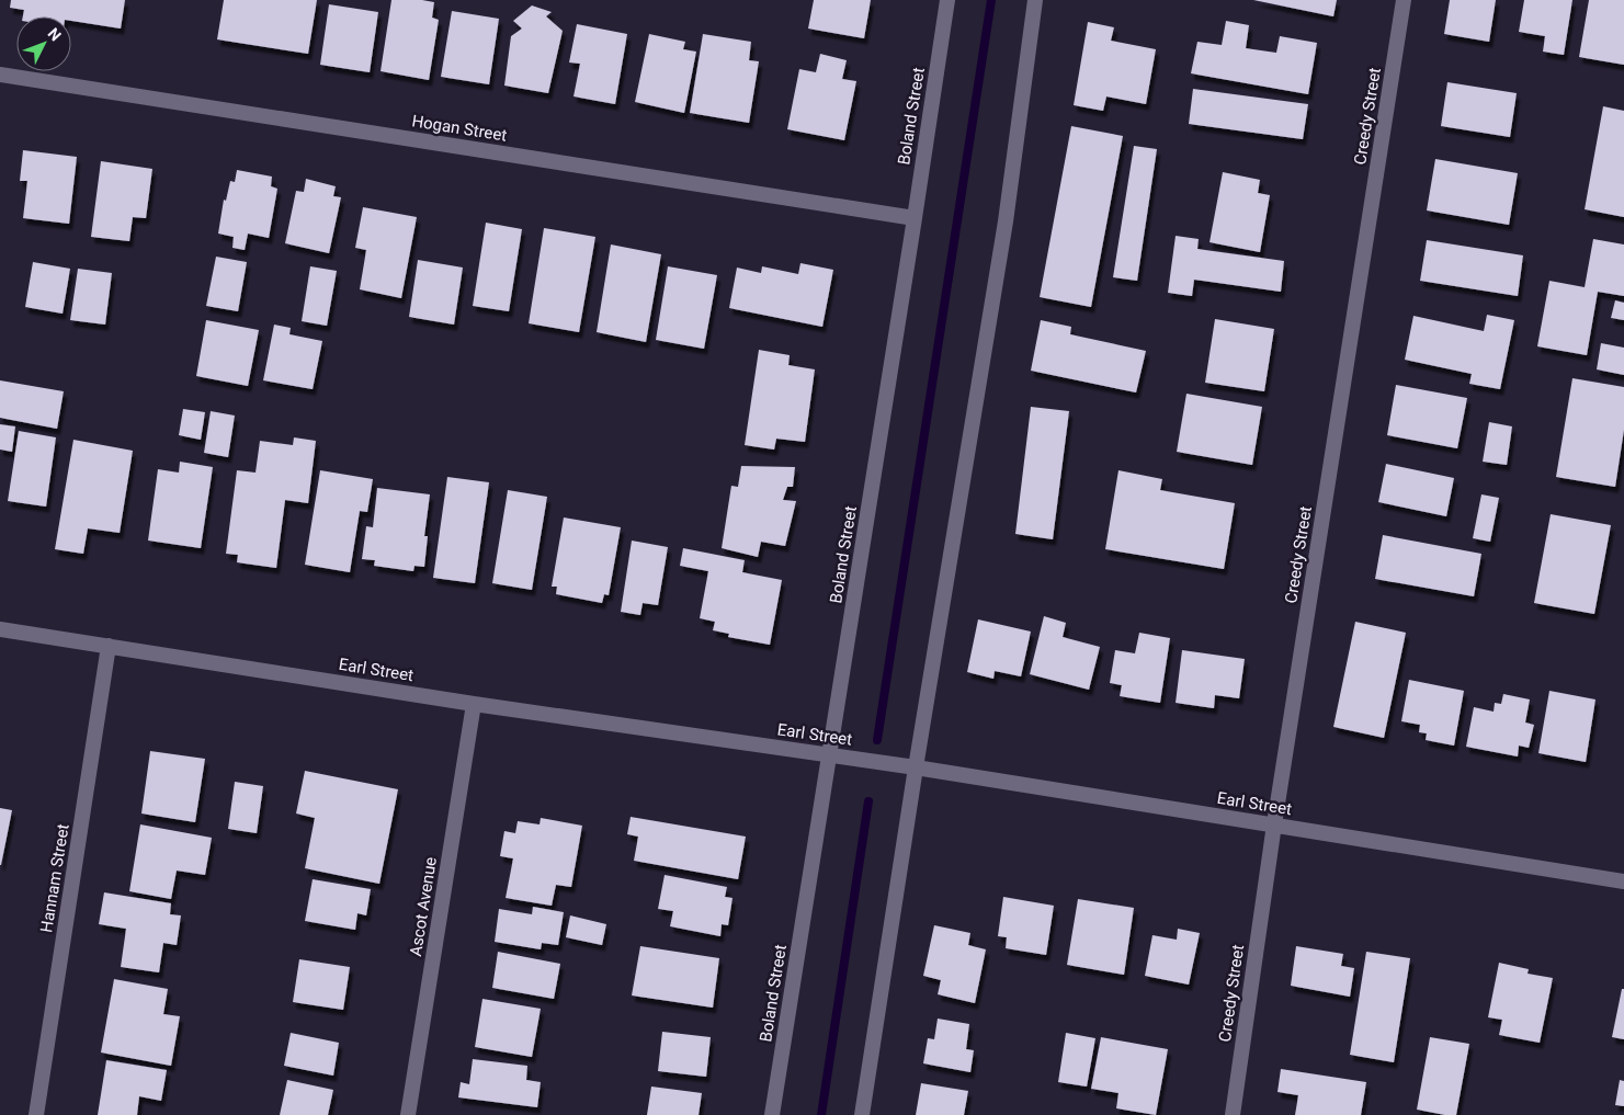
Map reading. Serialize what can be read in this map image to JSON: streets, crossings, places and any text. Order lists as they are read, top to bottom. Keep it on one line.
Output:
{"streets":{"street":["Boland Street","Creedy Street","Hogan Street","Earl Street","Hannam Street","Ascot Avenue"]},"crossings":[["Boland Street","Hogan Street"],["Boland Street","Earl Street"],["Creedy Street","Earl Street"],["Earl Street","Hannam Street"],["Earl Street","Ascot Avenue"]],"north":"top right"}
